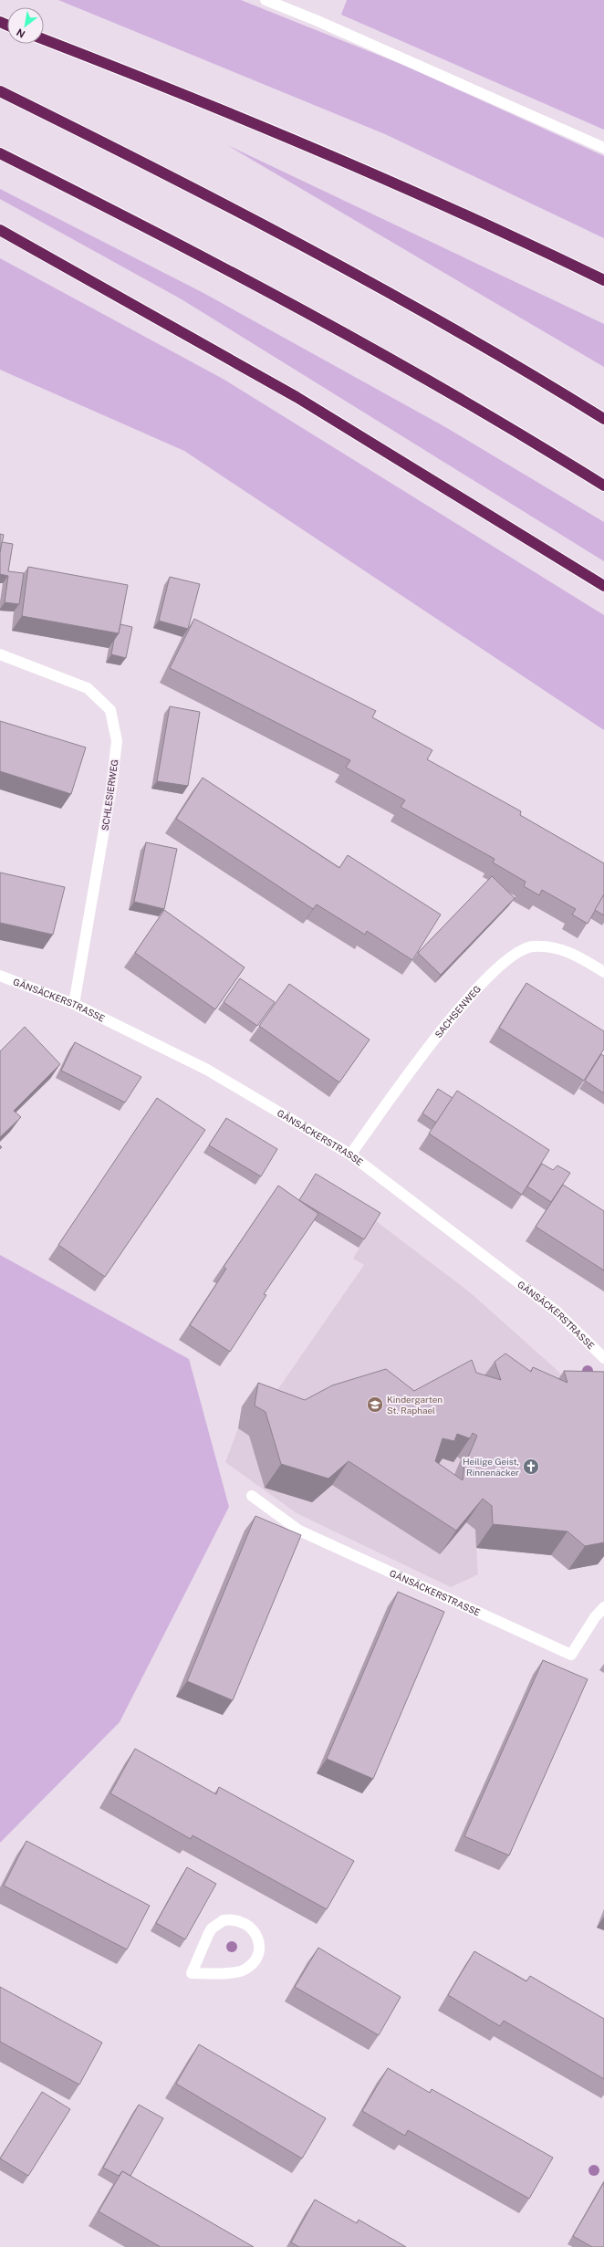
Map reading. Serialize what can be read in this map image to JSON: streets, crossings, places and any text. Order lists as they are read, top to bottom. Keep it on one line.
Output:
{"streets":{"street":["SCHLESIERWEG","GÄNSÄCKERSTRASSE","SACHSENWEG"]},"crossings":[["SCHLESIERWEG","GÄNSÄCKERSTRASSE"],["GÄNSÄCKERSTRASSE","SACHSENWEG"]],"places":{"school or university":["Kindergarten St. Raphael"],"church":["Heilige Geist, Rinnenäcker"]},"north":"bottom left"}
